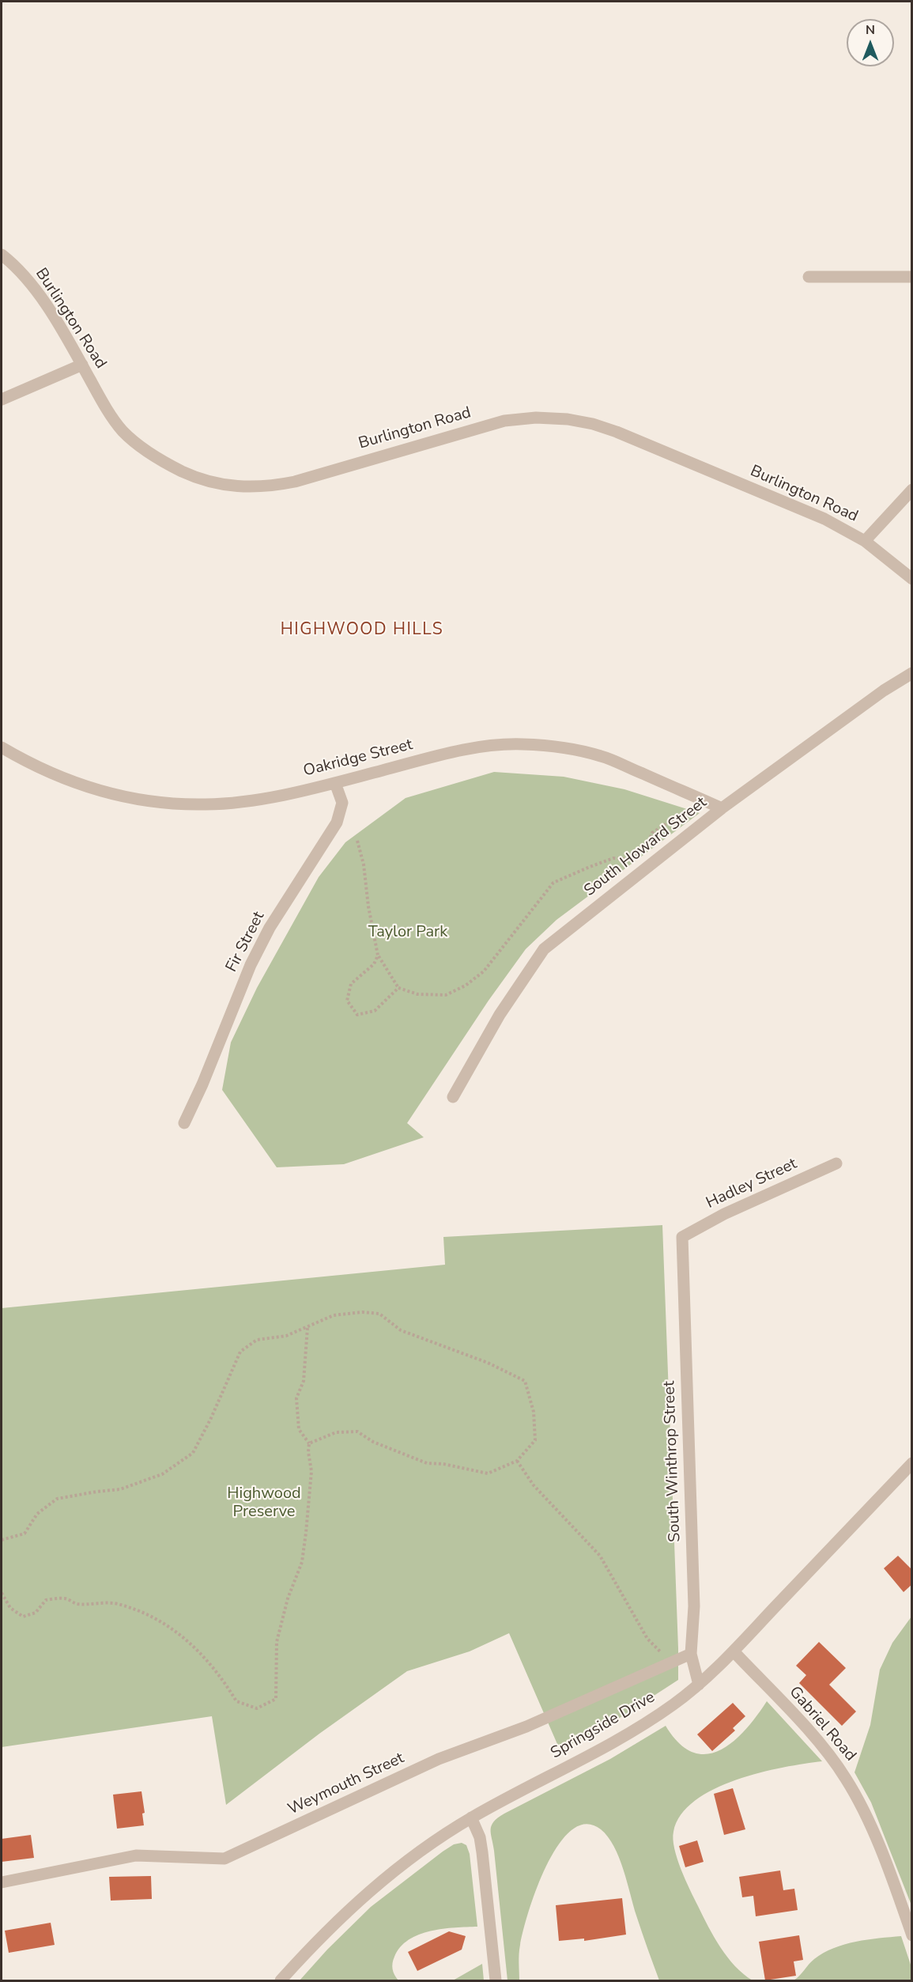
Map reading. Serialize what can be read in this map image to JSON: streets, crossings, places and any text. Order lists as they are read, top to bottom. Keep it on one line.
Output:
{"streets":{"street":["Burlington Road","Oakridge Street","South Howard Street","Fir Street","Hadley Street","South Winthrop Street","Gabriel Road","Springside Drive","Weymouth Street"]},"crossings":[["Oakridge Street","South Howard Street"],["Oakridge Street","Fir Street"],["Hadley Street","South Winthrop Street"],["South Winthrop Street","Springside Drive"],["South Winthrop Street","Weymouth Street"],["Gabriel Road","Springside Drive"]],"districts":["HIGHWOOD HILLS"],"parks":["Taylor Park","Highwood Preserve"],"north":"top"}
